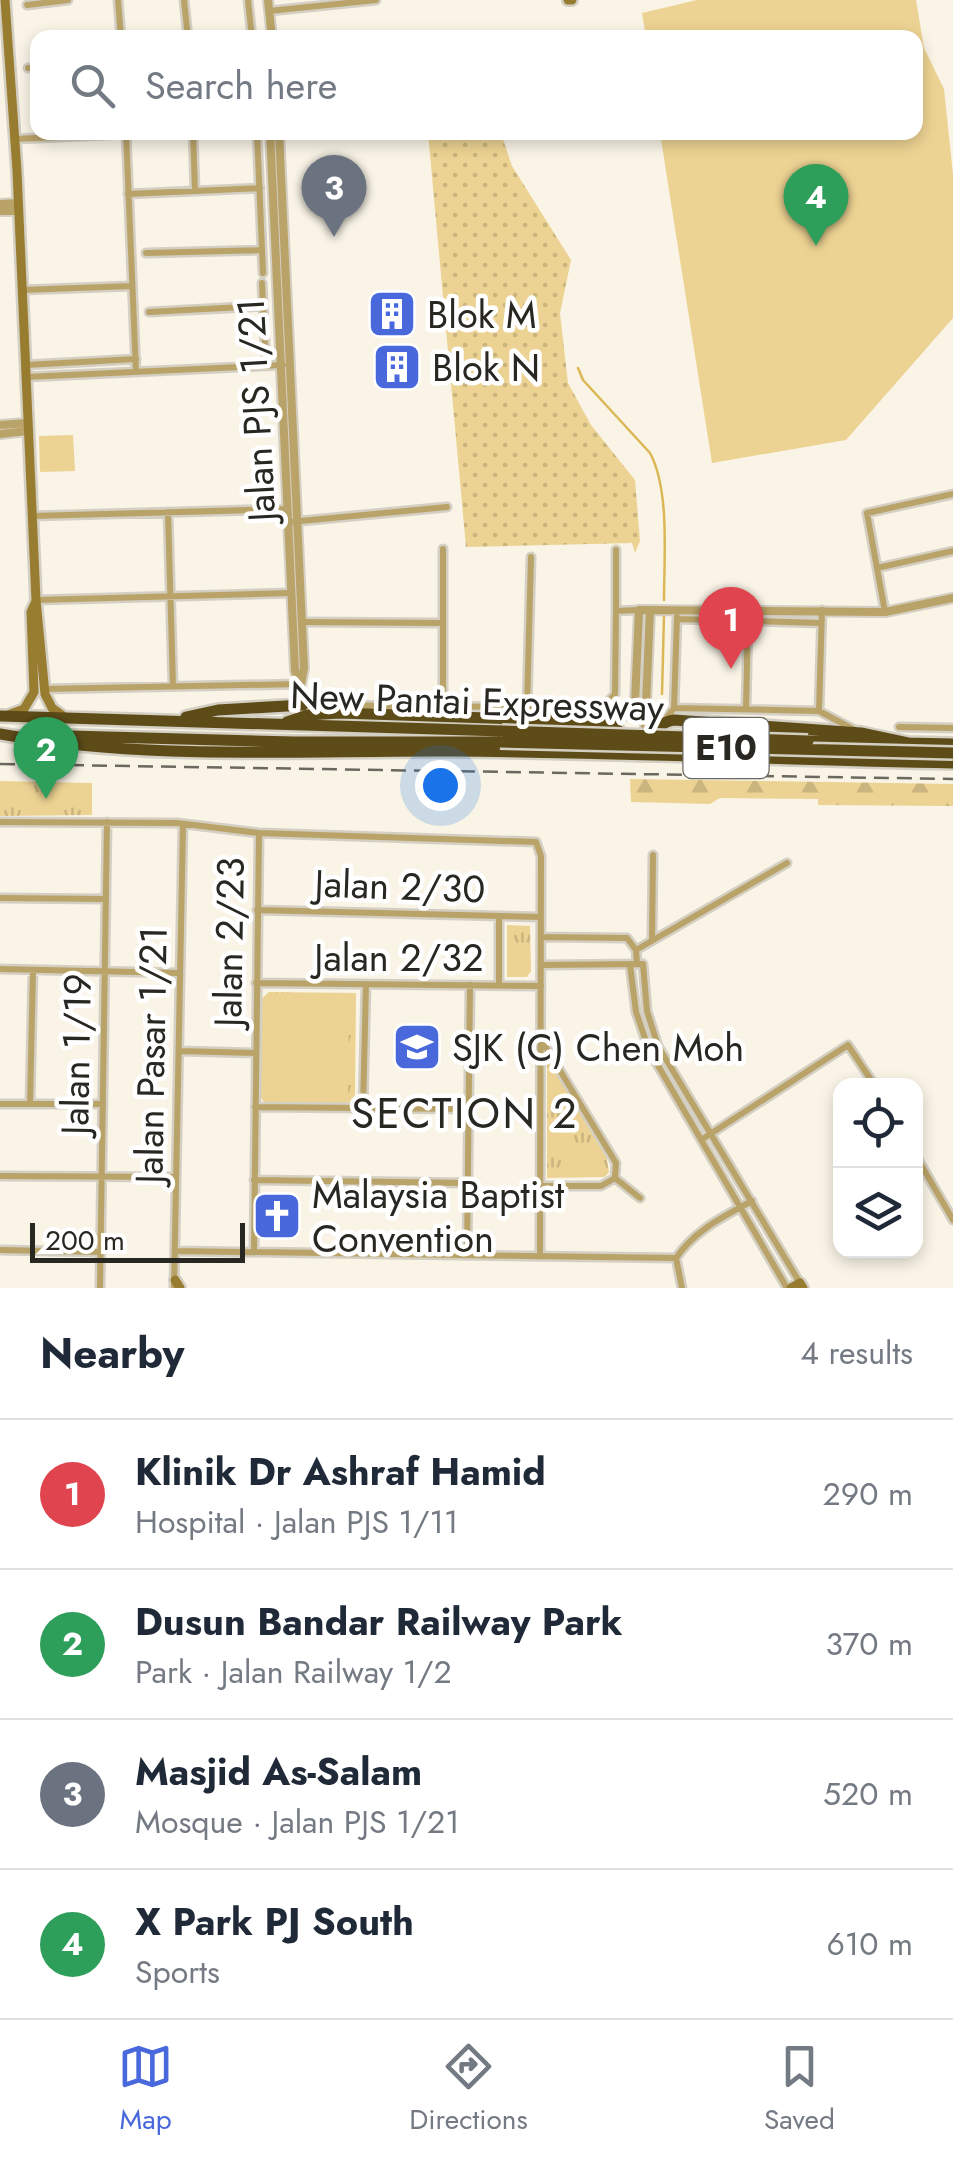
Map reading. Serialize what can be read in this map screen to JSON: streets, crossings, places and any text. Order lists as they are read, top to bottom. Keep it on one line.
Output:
{"streets":{"highway":["New Pantai Expressway","E10"],"street":["Jalan PJS 1/21","Jalan 2/30","Jalan 2/23","Jalan 2/32","Jalan 1/19","Jalan Pasar 1/21"]},"crossings":[["Jalan 2/30","Jalan 2/23"],["Jalan 2/23","Jalan 2/32"],["Jalan 2/23","Jalan Pasar 1/21"]],"districts":["SECTION 2"],"places":{"building":["Blok M","Blok N"],"school or university":["SJK (C) Chen Moh"],"church":["Malaysia Baptist Convention"]},"scale_bar":"200 m","page":{"search":"Search here","pins":["3","4","1","2"],"scale":"200 m","heading":["Nearby","4 results"],"list":[{"mark":"1","name":"Klinik Dr Ashraf Hamid","note":"Hospital · Jalan PJS 1/11","value":"290 m"},{"mark":"2","name":"Dusun Bandar Railway Park","note":"Park · Jalan Railway 1/2","value":"370 m"},{"mark":"3","name":"Masjid As-Salam","note":"Mosque · Jalan PJS 1/21","value":"520 m"},{"mark":"4","name":"X Park PJ South","note":"Sports","value":"610 m"}],"nav":["Map","Directions","Saved"]}}
